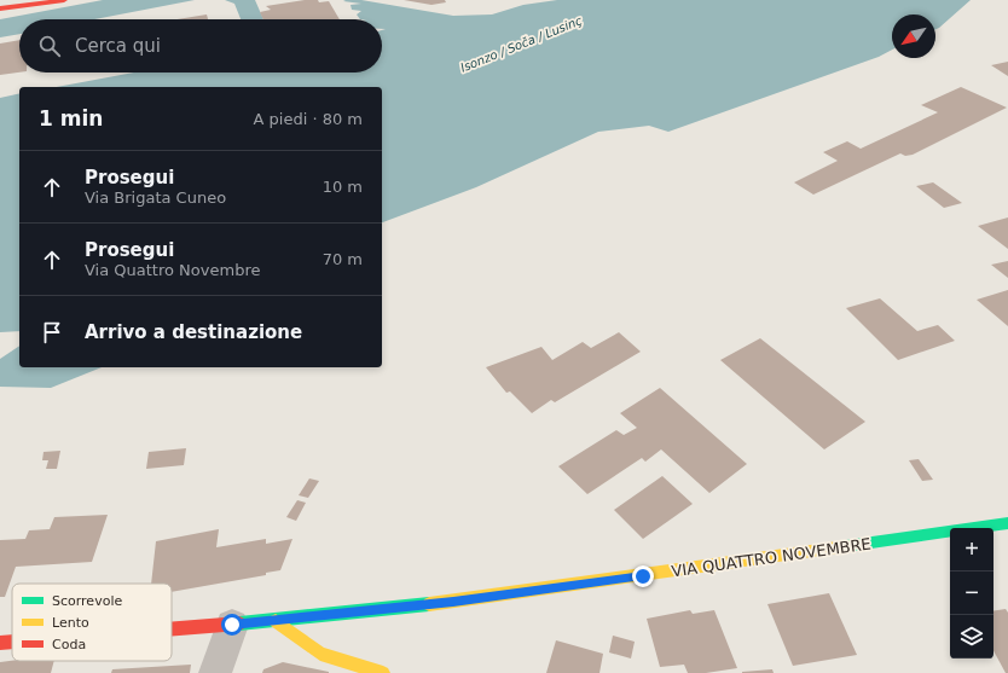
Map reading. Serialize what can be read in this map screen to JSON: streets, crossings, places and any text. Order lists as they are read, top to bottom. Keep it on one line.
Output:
{"streets":{"main road":["VIA QUATTRO NOVEMBRE"]},"water":["Isonzo / Soča / Lusinç"],"legend":["Scorrevole","Lento","Coda"],"north":"bottom left","page":{"search":"Cerca qui","heading":["1 min","A piedi · 80 m"],"list":[["Prosegui","Via Brigata Cuneo","10 m"],["Prosegui","Via Quattro Novembre","70 m"],"Arrivo a destinazione"],"map_buttons":["+","−"]}}
